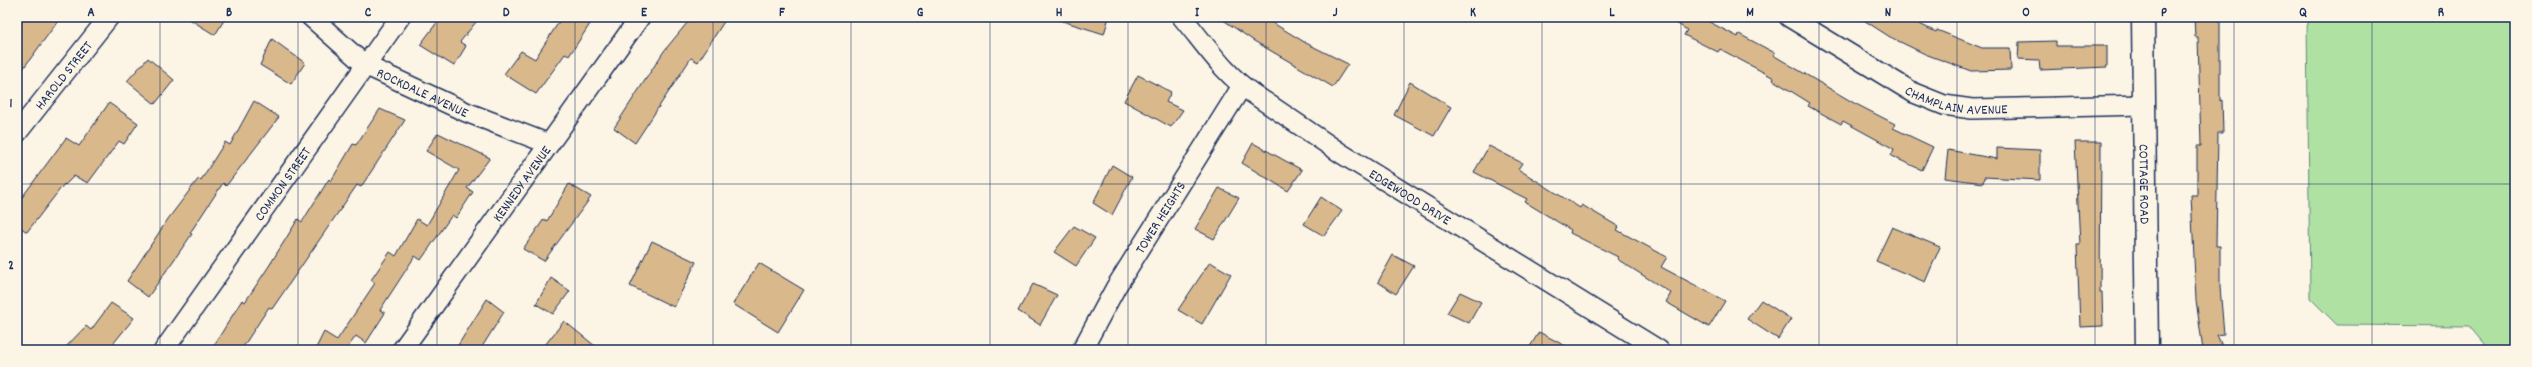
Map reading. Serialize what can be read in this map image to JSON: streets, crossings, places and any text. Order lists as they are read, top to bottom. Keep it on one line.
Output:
{"streets":{"street":["HAROLD STREET","ROCKDALE AVENUE","CHAMPLAIN AVENUE","COMMON STREET","KENNEDY AVENUE","COTTAGE ROAD","EDGEWOOD DRIVE","TOWER HEIGHTS"]},"crossings":[["ROCKDALE AVENUE","COMMON STREET"],["ROCKDALE AVENUE","KENNEDY AVENUE"],["CHAMPLAIN AVENUE","COTTAGE ROAD"],["EDGEWOOD DRIVE","TOWER HEIGHTS"]],"grid":{"columns":["A","B","C","D","E","F","G","H","I","J","K","L","M","N","O","P","Q","R"],"rows":["1","2"]}}
